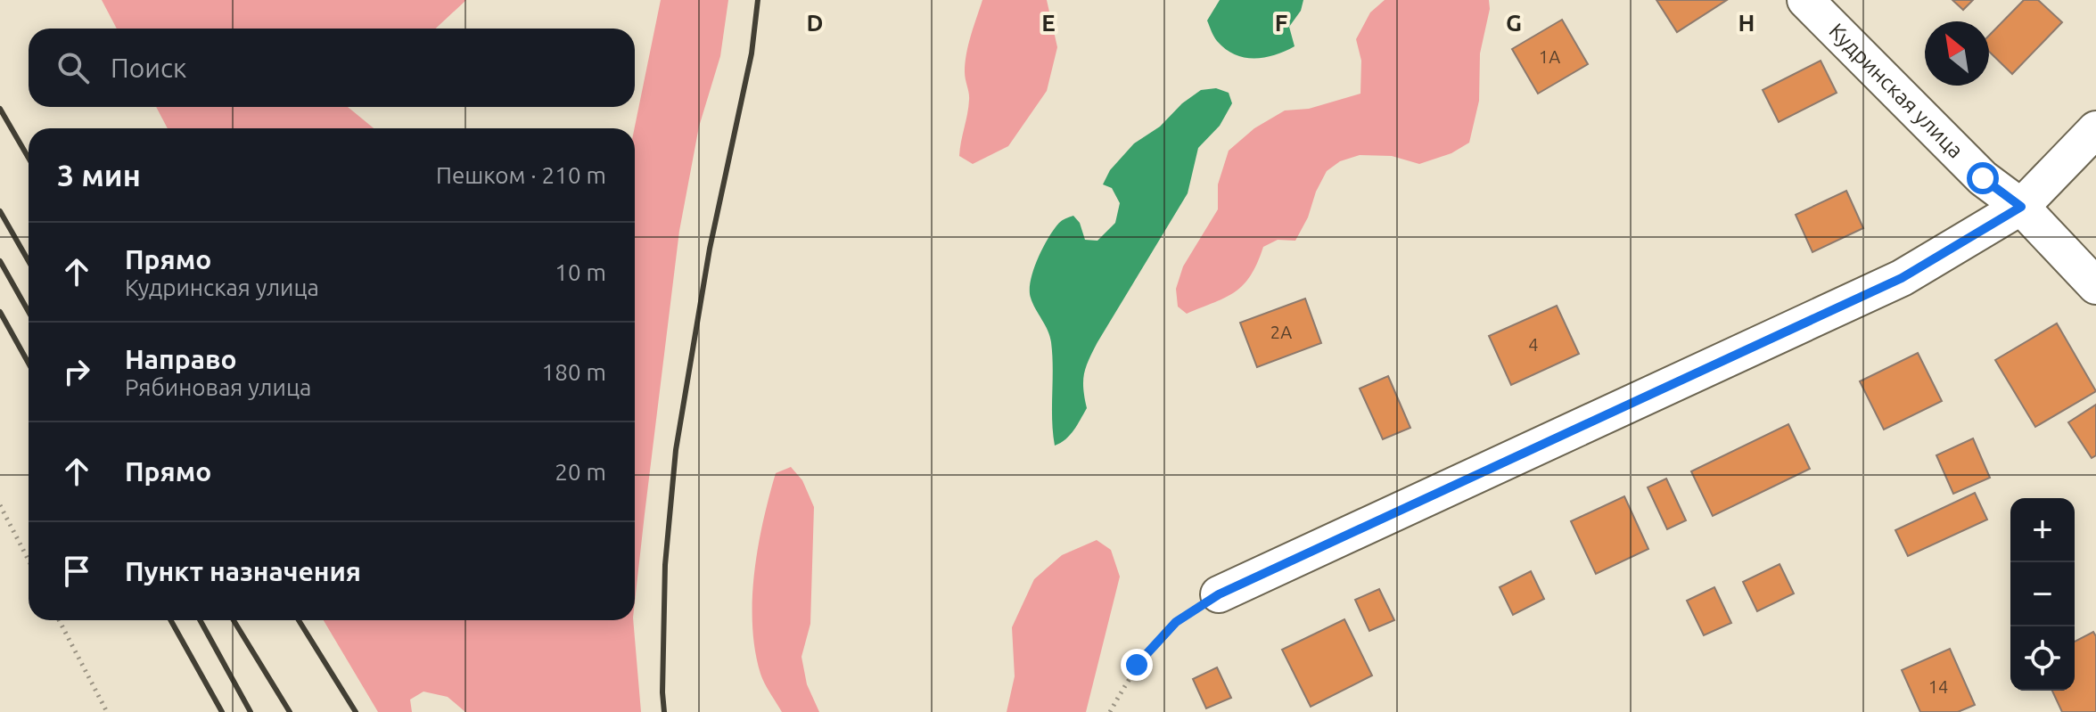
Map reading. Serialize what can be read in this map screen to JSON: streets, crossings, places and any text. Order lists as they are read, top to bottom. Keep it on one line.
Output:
{"streets":{"street":["Кудринская улица"]},"house_numbers":["1А","2А","4","14"],"north":"top left","page":{"search":"Поиск","heading":["3 мин","Пешком · 210 m"],"list":[["Прямо","Кудринская улица","10 m"],["Направо","Рябиновая улица","180 m"],["Прямо","20 m"],"Пункт назначения"],"map_buttons":["+","−"]},"grid":{"columns":["D","E","F","G","H"]}}
